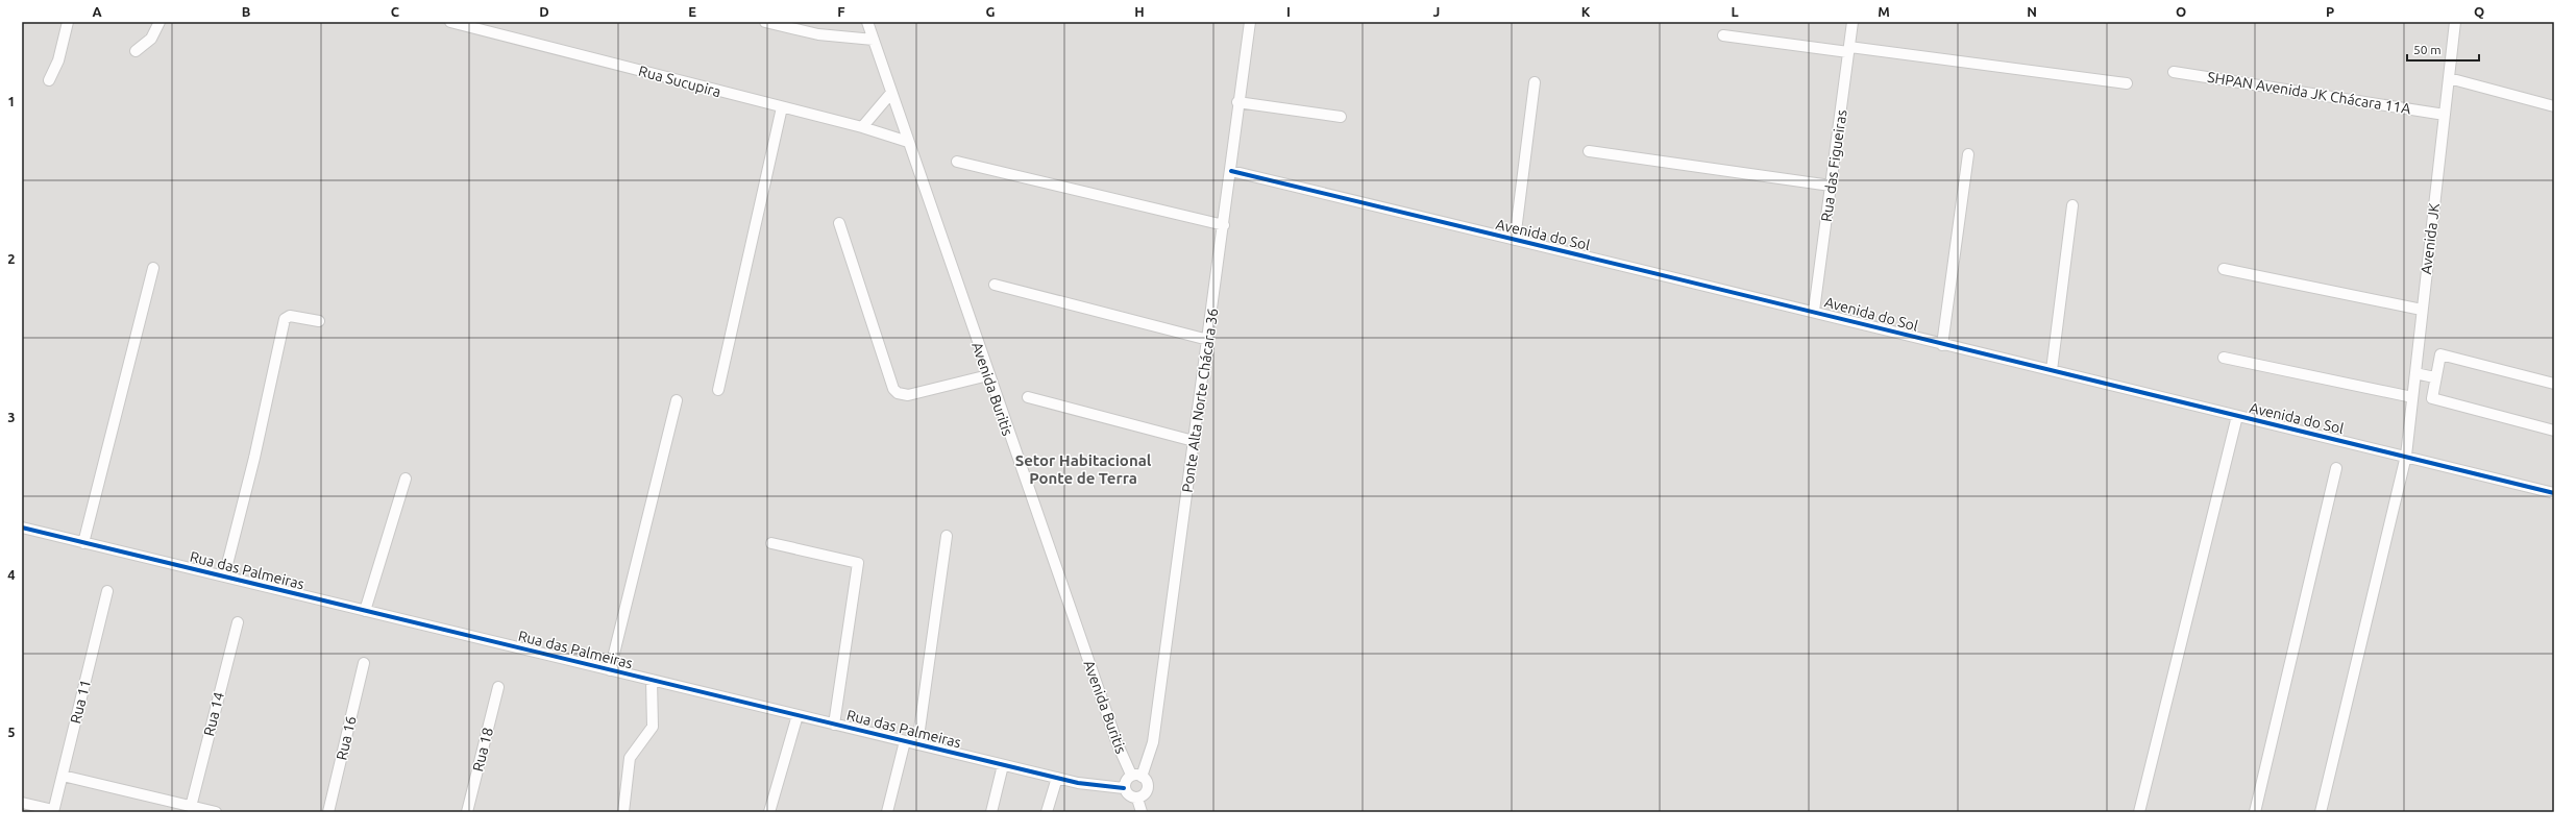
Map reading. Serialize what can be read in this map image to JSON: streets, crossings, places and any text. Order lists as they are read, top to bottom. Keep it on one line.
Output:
{"streets":{"street":["Rua Sucupira","SHPAN Avenida JK Chácara 11A","Rua das Figueiras","Avenida do Sol","Avenida JK","Avenida Buritis","Ponte Alta Norte Chácara 36","Rua das Palmeiras","Rua 11","Rua 14","Rua 16","Rua 18"]},"crossings":[["Rua Sucupira","Avenida Buritis"],["SHPAN Avenida JK Chácara 11A","Avenida JK"],["Rua das Figueiras","Avenida do Sol"],["Avenida do Sol","Avenida JK"],["Avenida do Sol","Ponte Alta Norte Chácara 36"],["Avenida Buritis","Ponte Alta Norte Chácara 36"],["Avenida Buritis","Rua das Palmeiras"],["Ponte Alta Norte Chácara 36","Rua das Palmeiras"]],"districts":["Setor Habitacional Ponte de Terra"],"scale_bar":"50 m","grid":{"columns":["A","B","C","D","E","F","G","H","I","J","K","L","M","N","O","P","Q"],"rows":["1","2","3","4","5"]}}
